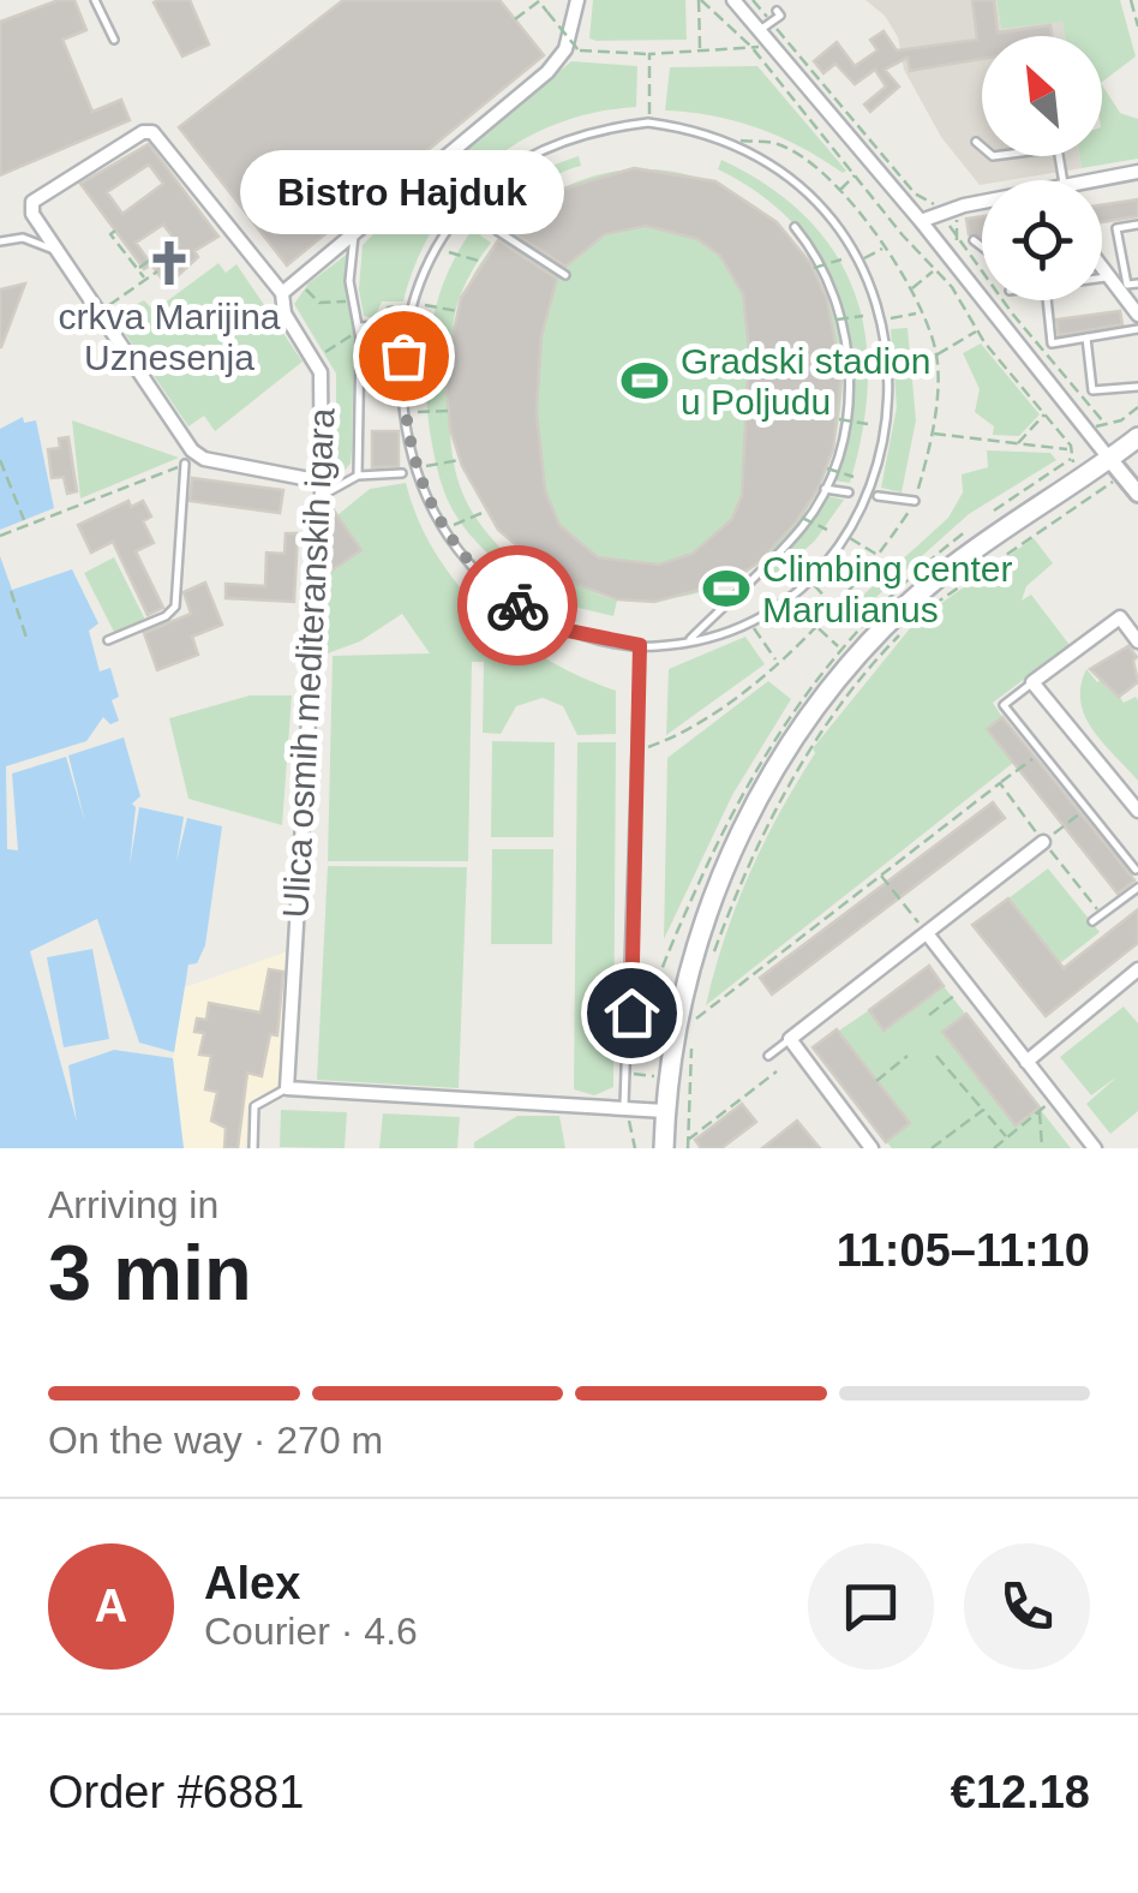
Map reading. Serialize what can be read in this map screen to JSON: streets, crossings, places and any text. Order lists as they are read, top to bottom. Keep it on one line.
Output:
{"streets":{"street":["Ulica osmih mediteranskih igara"]},"places":{"church":["crkva Marijina Uznesenja"],"other":["Bistro Hajduk"],"sports":["Gradski stadion u Poljudu","Climbing center Marulianus"]},"north":"top left","page":{"bubble":"Bistro Hajduk","heading":["3 min","Arriving in","11:05–11:10"],"panel":["Alex","Courier · 4.6","Order #6881","€12.18"],"bar":"On the way · 270 m","round":"A"}}
